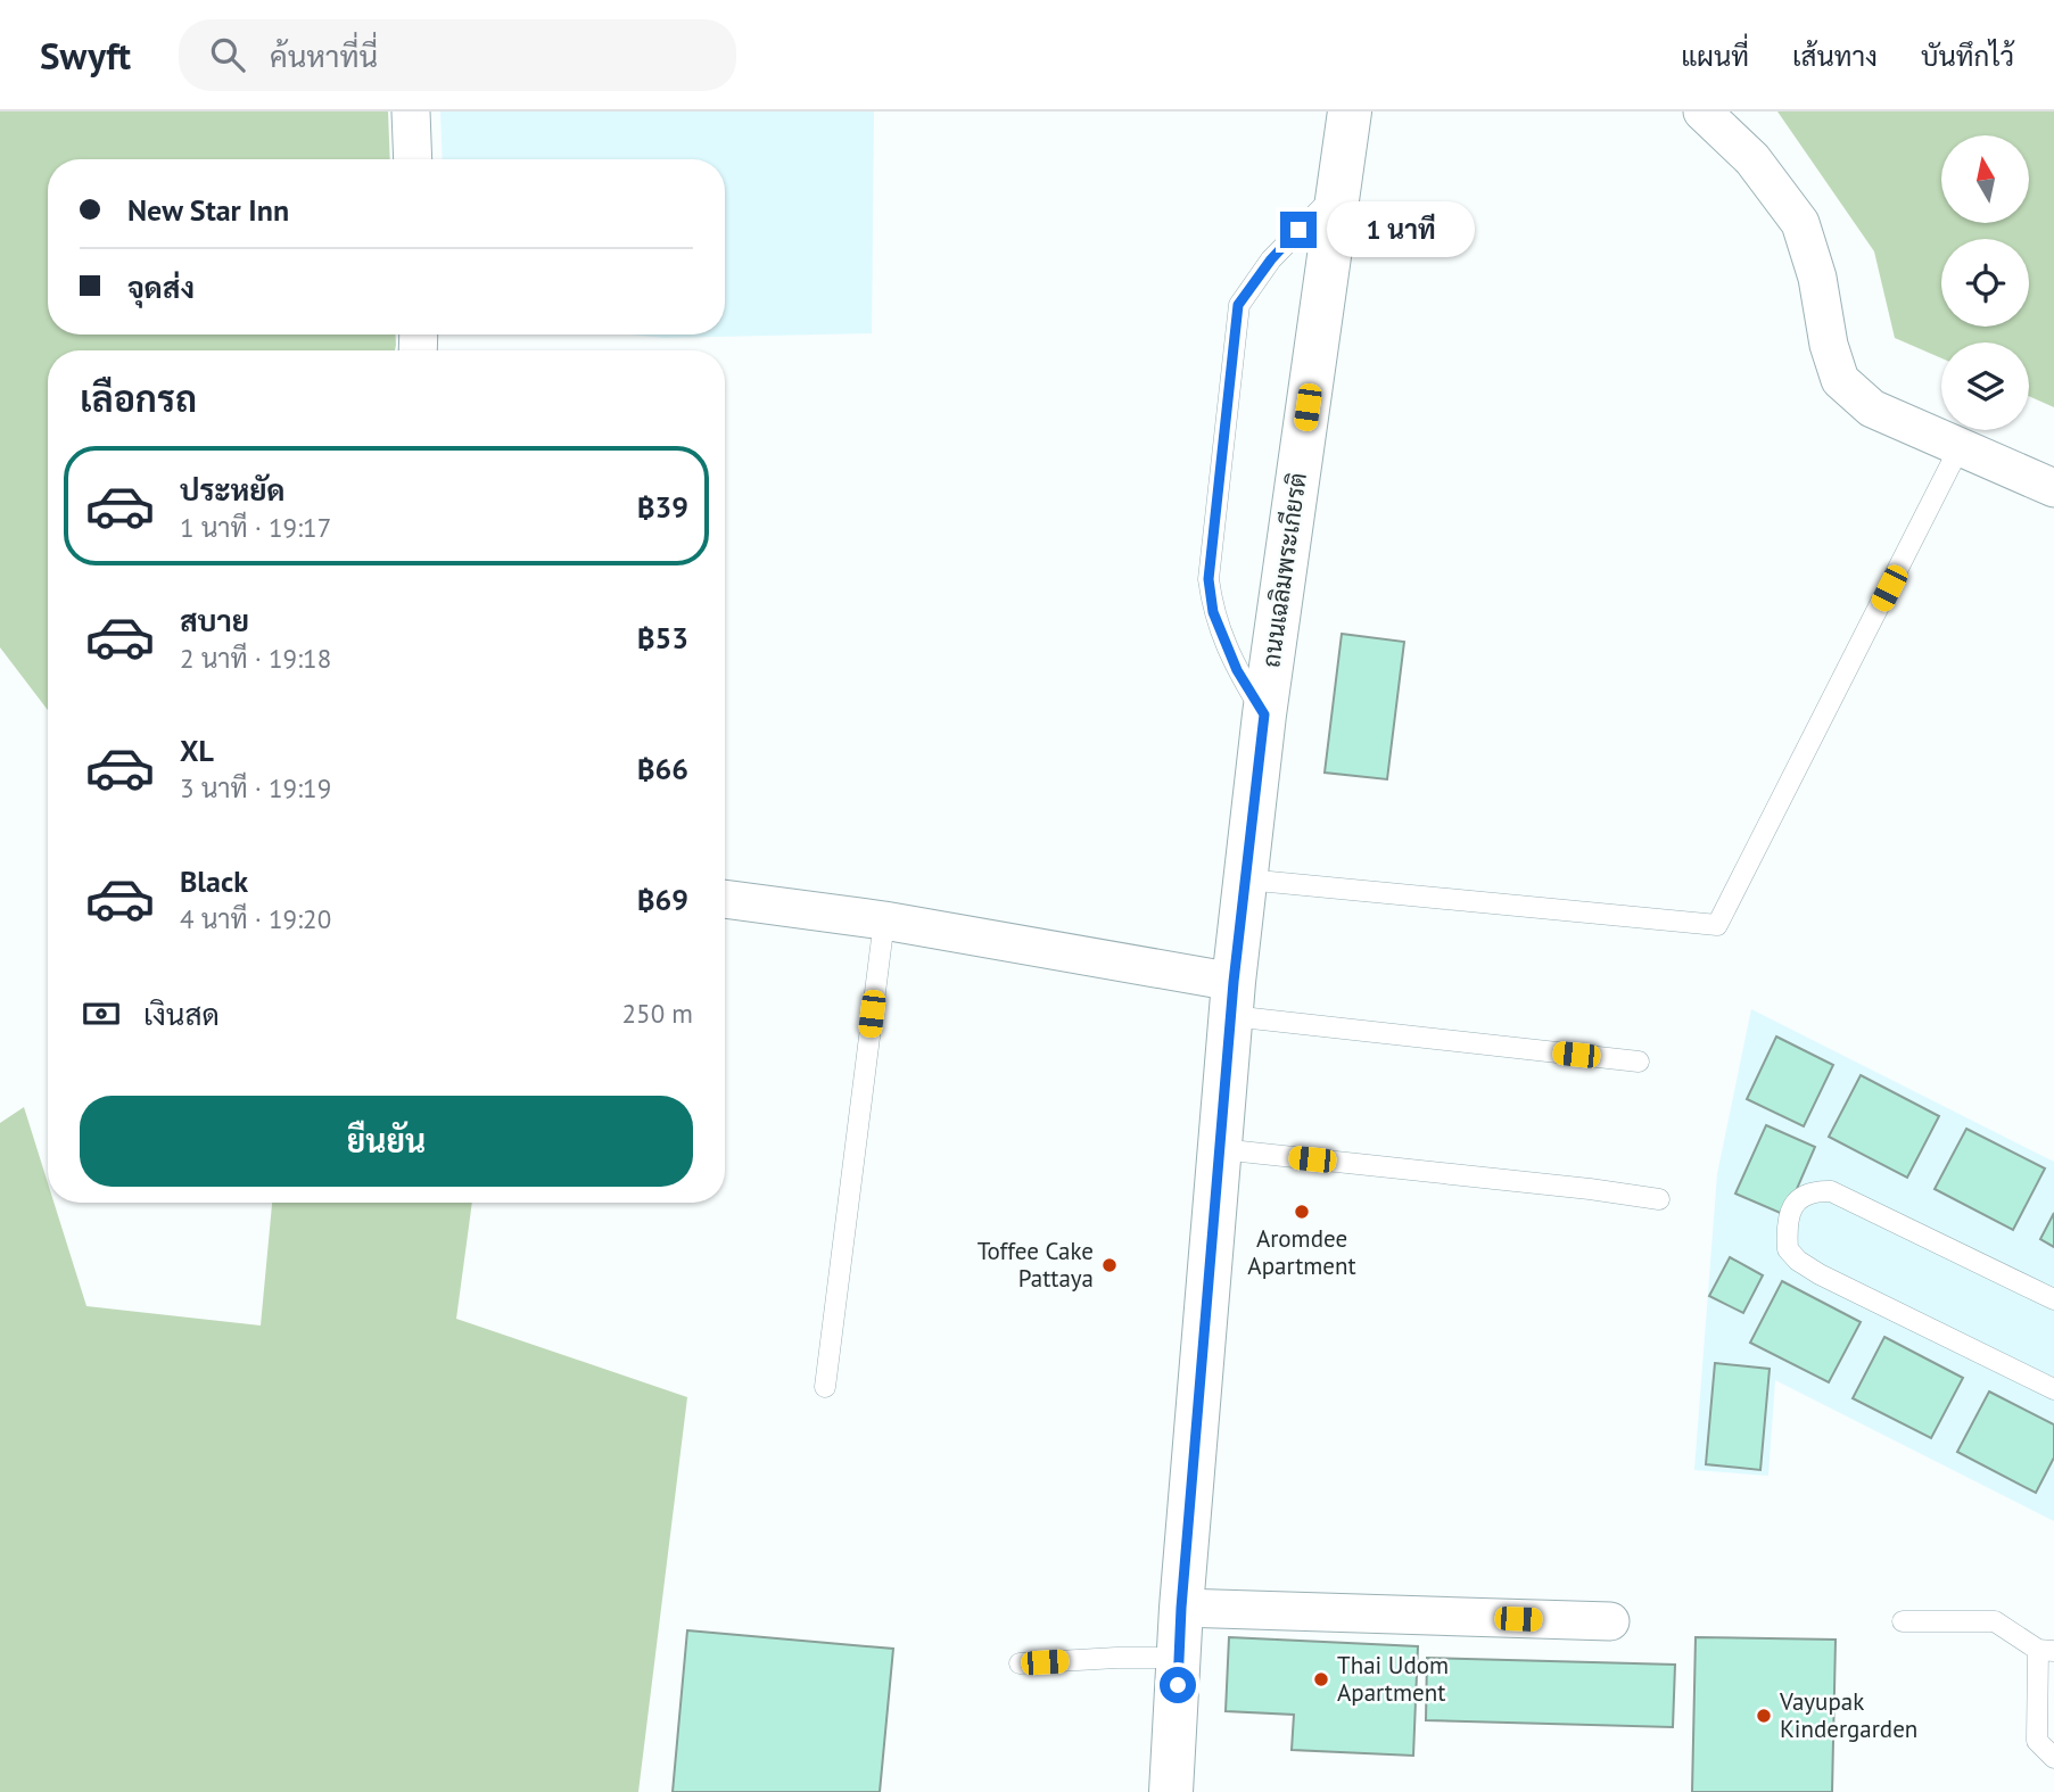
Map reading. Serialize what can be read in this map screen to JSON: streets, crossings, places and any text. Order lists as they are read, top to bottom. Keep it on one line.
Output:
{"streets":{"street":["ถนนเฉลิมพระเกียรติ"]},"places":["Aromdee Apartment","Toffee Cake Pattaya","Thai Udom Apartment","Vayupak Kindergarden"],"north":"top","page":{"header":"Swyft","search":"ค้นหาที่นี่","nav":["แผนที่","เส้นทาง","บันทึกไว้"],"banner":["New Star Inn","จุดส่ง"],"bubble":"1 นาที","heading":"เลือกรถ","list":[{"name":"ประหยัด","note":"1 นาที · 19:17","value":"฿39"},{"name":"สบาย","note":"2 นาที · 19:18","value":"฿53"},{"name":"XL","note":"3 นาที · 19:19","value":"฿66"},{"name":"Black","note":"4 นาที · 19:20","value":"฿69"}],"pay":["เงินสด","250 m"],"buttons":"ยืนยัน"}}
